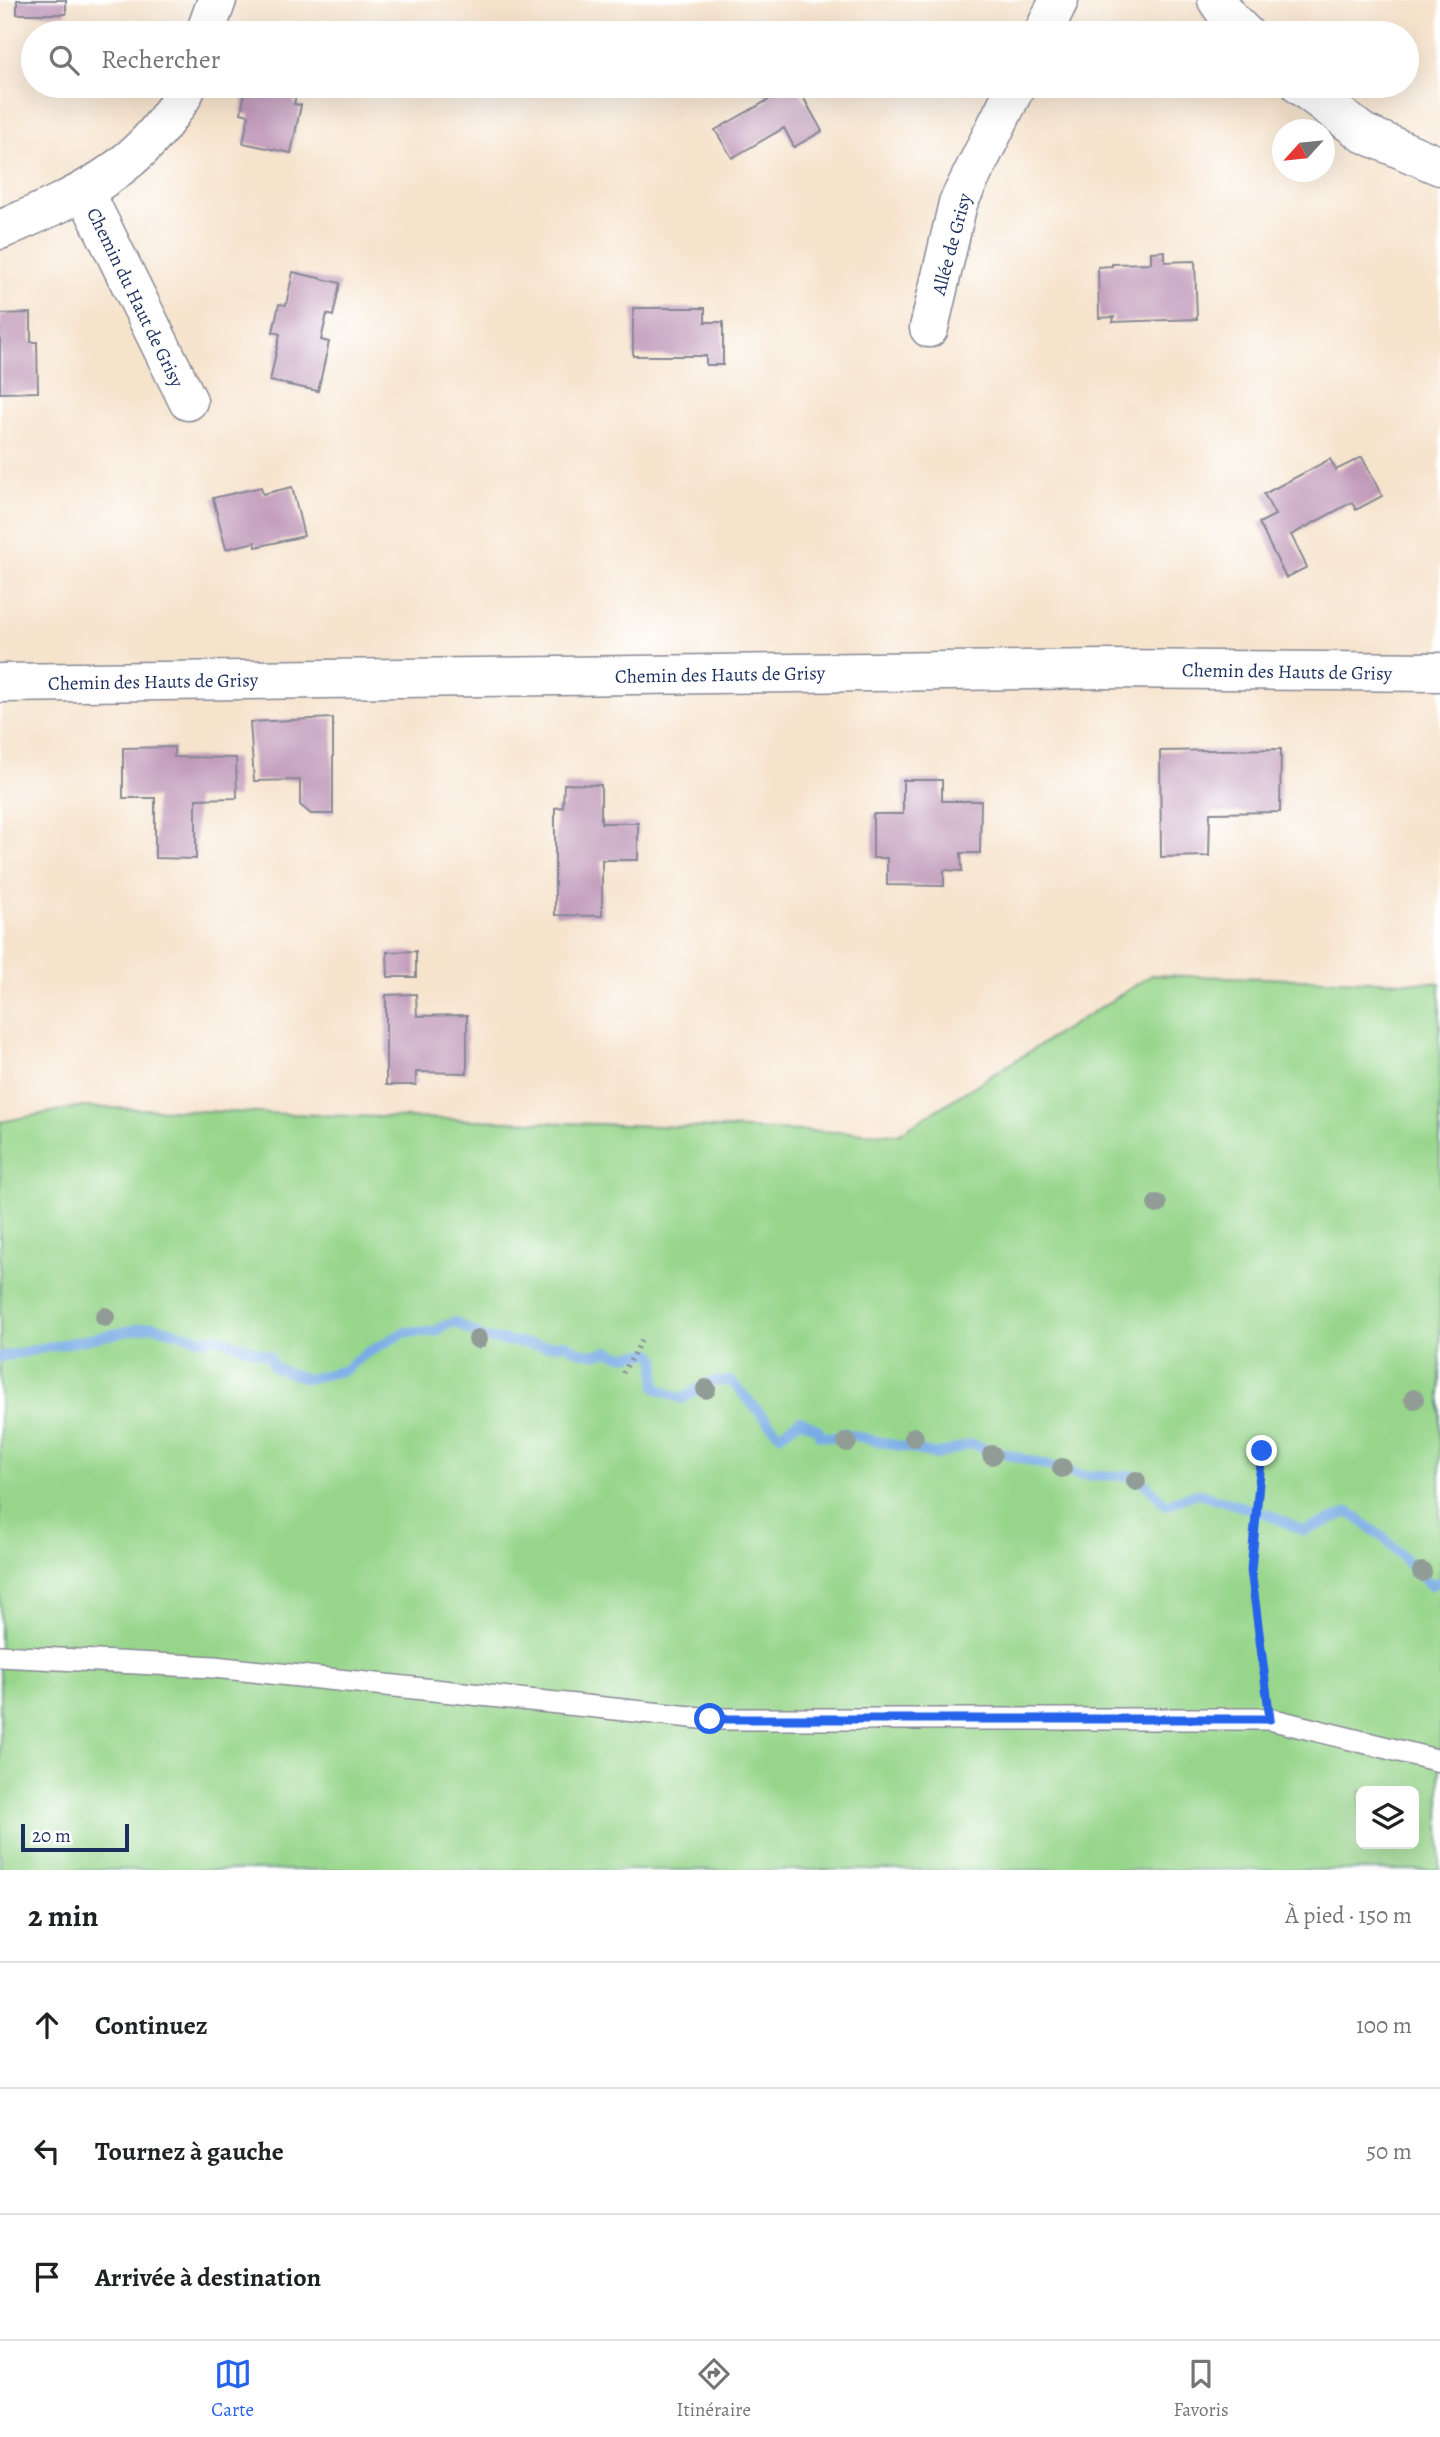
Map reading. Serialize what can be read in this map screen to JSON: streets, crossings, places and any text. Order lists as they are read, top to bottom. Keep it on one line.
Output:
{"streets":{"street":["Allée de Grisy","Chemin du Haut de Grisy","Chemin des Hauts de Grisy"]},"scale_bar":"20 m","north":"bottom left","page":{"search":"Rechercher","scale":"20 m","heading":["2 min","À pied · 150 m"],"list":[["Continuez","100 m"],["Tournez à gauche","50 m"],"Arrivée à destination"],"nav":["Carte","Itinéraire","Favoris"]}}
